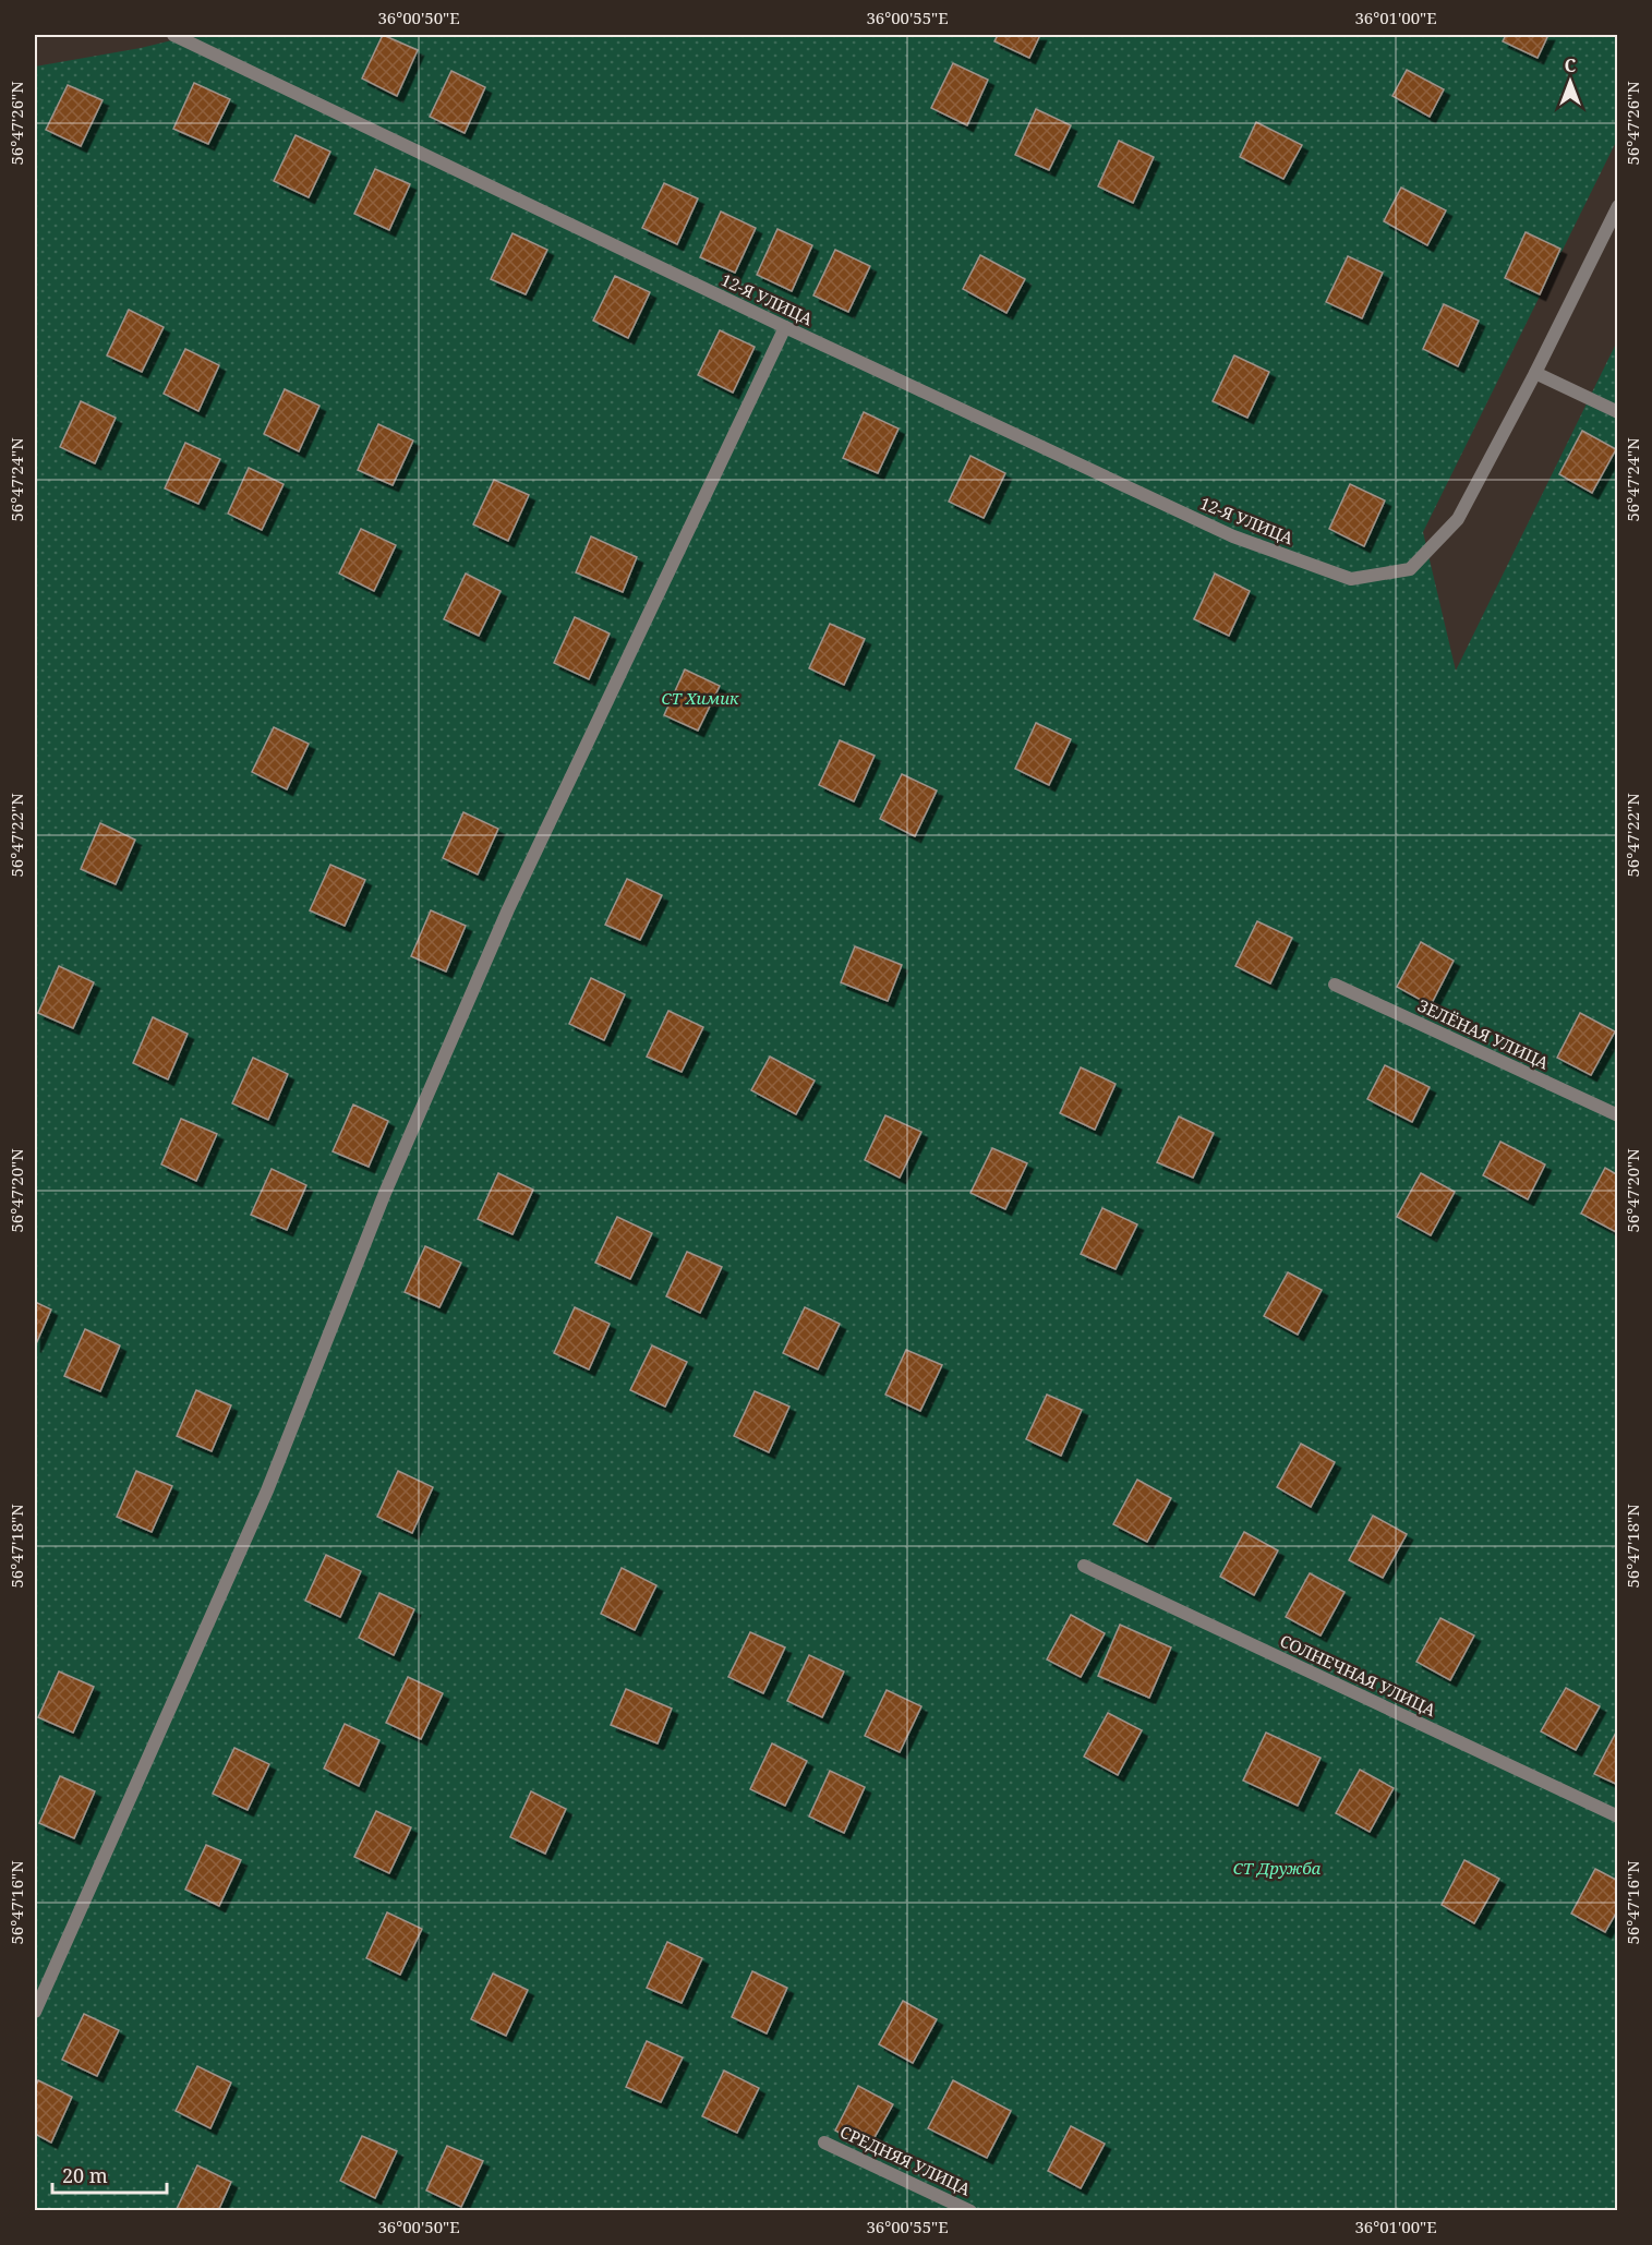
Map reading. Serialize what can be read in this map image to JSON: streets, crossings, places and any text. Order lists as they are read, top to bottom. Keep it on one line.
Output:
{"streets":{"street":["12-Я УЛИЦА","ЗЕЛЁНАЯ УЛИЦА","СОЛНЕЧНАЯ УЛИЦА","СРЕДНЯЯ УЛИЦА"]},"parks":["СТ Химик","СТ Дружба"],"scale_bar":"20 m","north":"top","coordinates":["36°00'50\"E","36°00'55\"E","36°01'00\"E","56°47'26\"N","56°47'24\"N","56°47'22\"N","56°47'20\"N","56°47'18\"N","56°47'16\"N"]}
